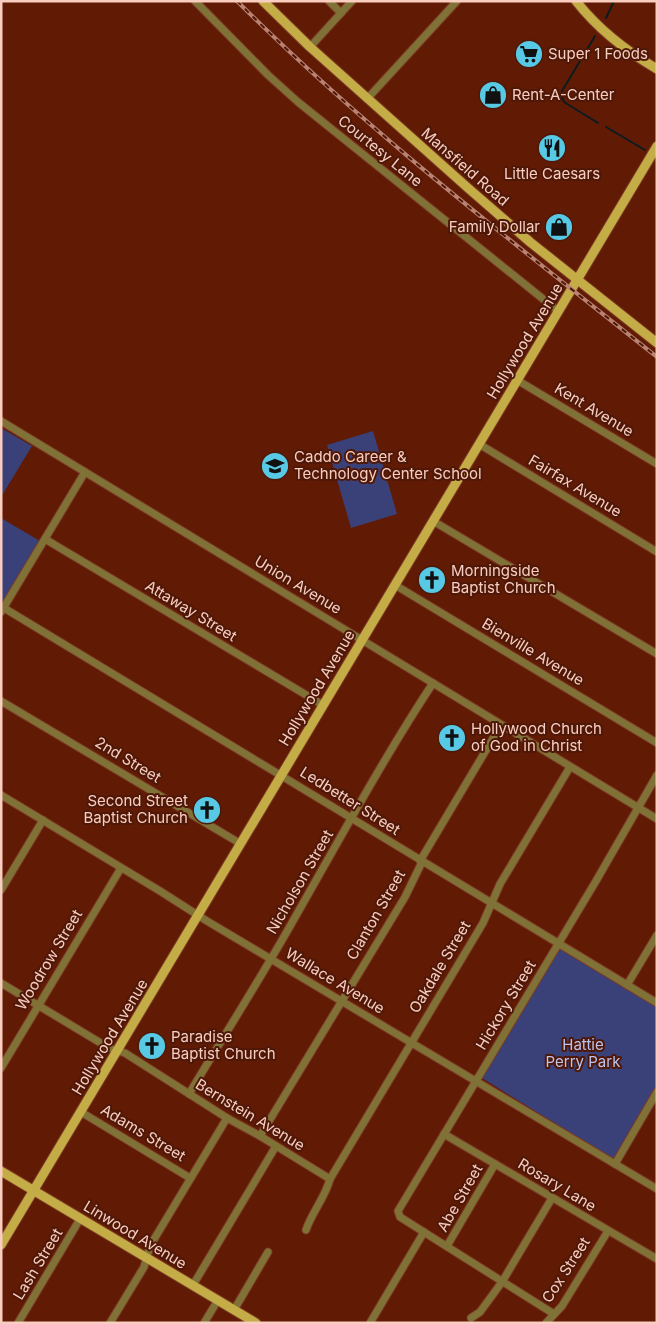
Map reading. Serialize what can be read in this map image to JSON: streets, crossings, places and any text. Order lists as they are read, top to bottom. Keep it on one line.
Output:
{"streets":{"main road":["Mansfield Road","Hollywood Avenue","Linwood Avenue"],"street":["Courtesy Lane","Kent Avenue","Fairfax Avenue","Union Avenue","Attaway Street","Bienville Avenue","2nd Street","Ledbetter Street","Nicholson Street","Clanton Street","Woodrow Street","Oakdale Street","Wallace Avenue","Hickory Street","Bernstein Avenue","Adams Street","Rosary Lane","Abe Street","Lash Street","Cox Street"]},"crossings":[["Courtesy Lane","Hollywood Avenue"],["Mansfield Road","Hollywood Avenue"],["Hollywood Avenue","Kent Avenue"],["Hollywood Avenue","Fairfax Avenue"],["Hollywood Avenue","Union Avenue"],["Hollywood Avenue","Attaway Street"],["Hollywood Avenue","Bienville Avenue"],["Hollywood Avenue","2nd Street"],["Hollywood Avenue","Ledbetter Street"],["Hollywood Avenue","Wallace Avenue"],["Hollywood Avenue","Bernstein Avenue"],["Hollywood Avenue","Adams Street"],["Hollywood Avenue","Linwood Avenue"],["Union Avenue","Nicholson Street"],["Union Avenue","Clanton Street"],["Union Avenue","Oakdale Street"],["Union Avenue","Hickory Street"],["Ledbetter Street","Nicholson Street"],["Ledbetter Street","Clanton Street"],["Ledbetter Street","Oakdale Street"],["Ledbetter Street","Hickory Street"],["Nicholson Street","Wallace Avenue"],["Nicholson Street","Bernstein Avenue"],["Clanton Street","Wallace Avenue"],["Clanton Street","Bernstein Avenue"],["Woodrow Street","Wallace Avenue"],["Woodrow Street","Bernstein Avenue"],["Oakdale Street","Wallace Avenue"],["Oakdale Street","Bernstein Avenue"],["Wallace Avenue","Hickory Street"],["Hickory Street","Rosary Lane"],["Rosary Lane","Abe Street"],["Rosary Lane","Cox Street"],["Linwood Avenue","Lash Street"]],"parks":["Hattie Perry Park"],"places":{"supermarket":["Super 1 Foods"],"shop":["Rent-A-Center","Family Dollar"],"restaurant":["Little Caesars"],"school or university":["Caddo Career & Technology Center School"],"church":["Morningside Baptist Church","Hollywood Church of God in Christ","Second Street Baptist Church","Paradise Baptist Church"]}}
